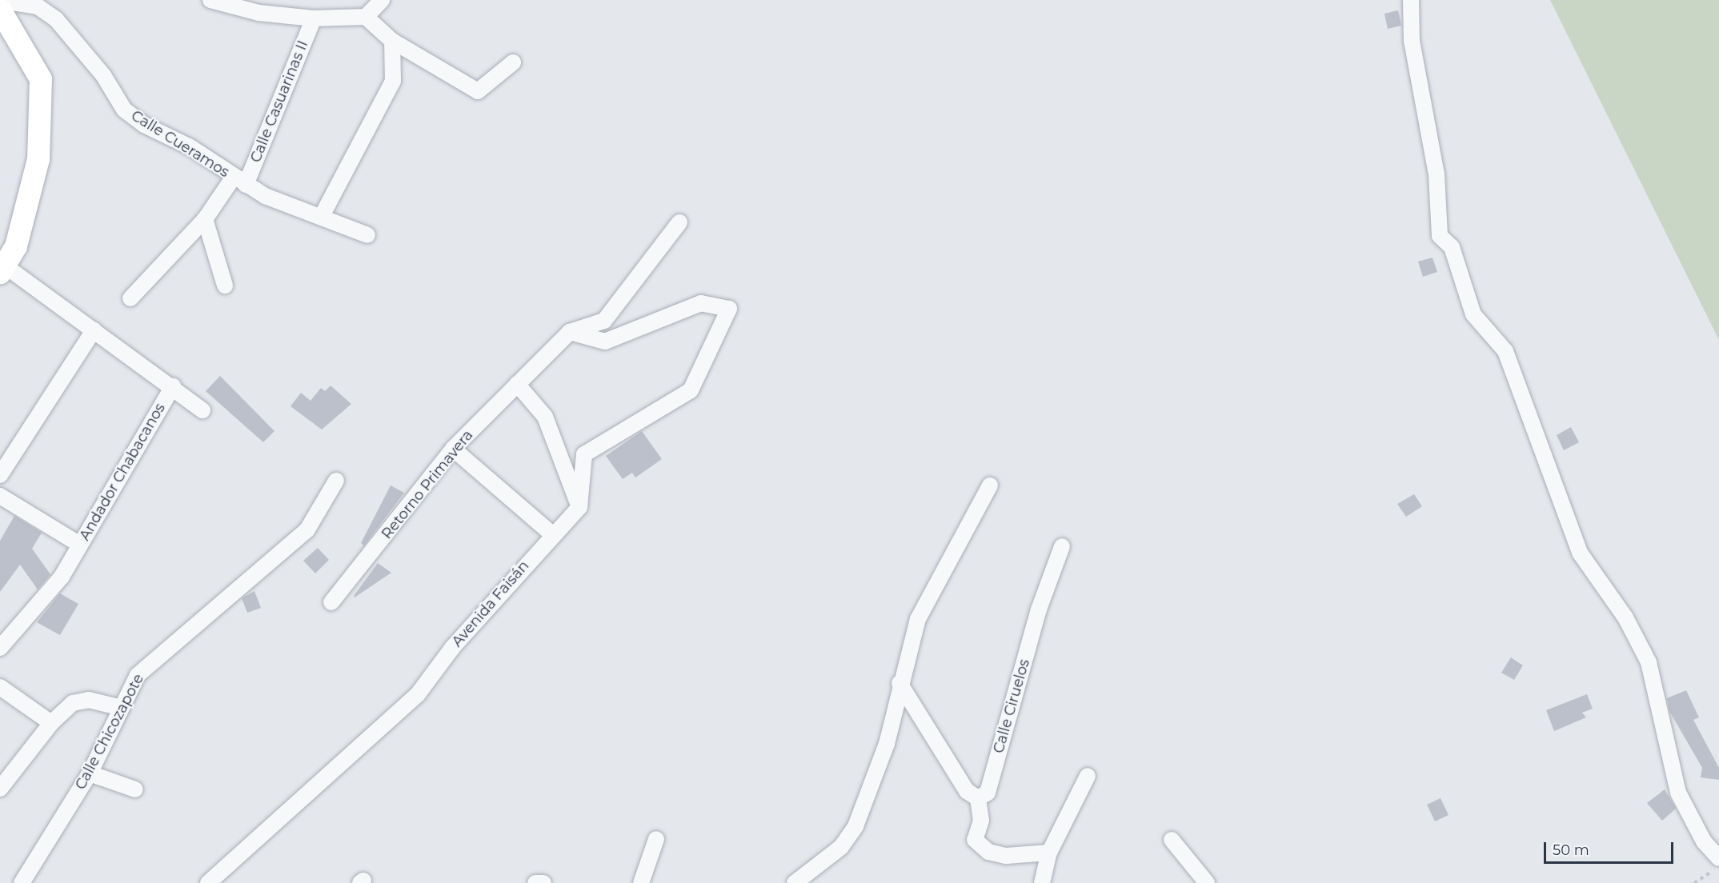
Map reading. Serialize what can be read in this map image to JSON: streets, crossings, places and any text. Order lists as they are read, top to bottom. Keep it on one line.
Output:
{"streets":{"street":["Calle Casuarinas II","Calle Cueramos","Andador Chabacanos","Retorno Primavera","Avenida Faisán","Calle Ciruelos","Calle Chicozapote"]},"crossings":[["Calle Casuarinas II","Calle Cueramos"]],"scale_bar":"50 m"}
